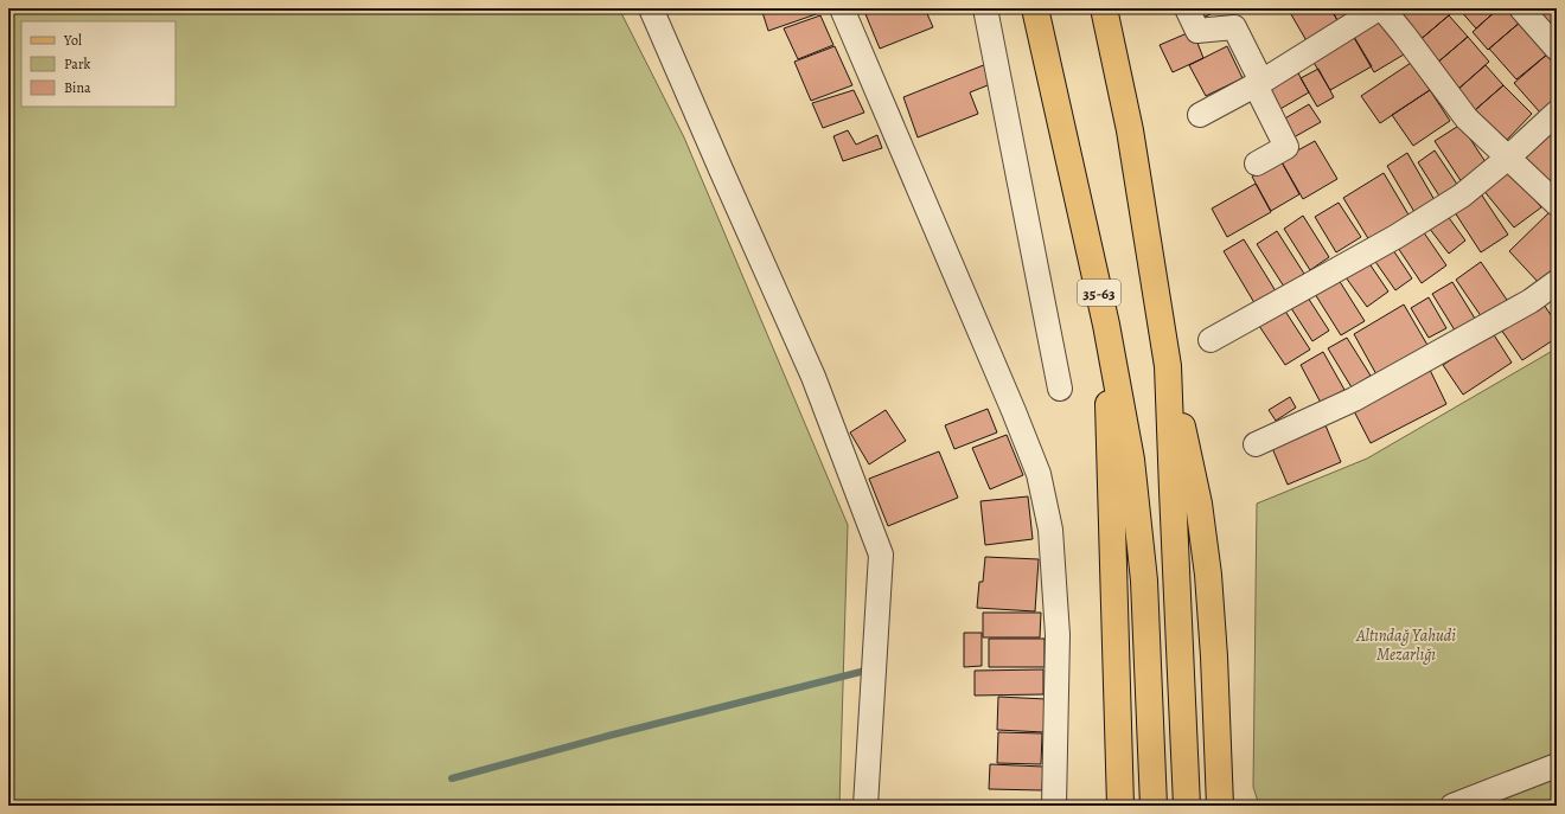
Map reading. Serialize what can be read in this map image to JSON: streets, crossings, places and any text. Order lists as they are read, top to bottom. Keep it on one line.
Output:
{"streets":{"main road":["35-63"]},"parks":["Altındağ Yahudi Mezarlığı"],"legend":["Yol","Park","Bina"]}
